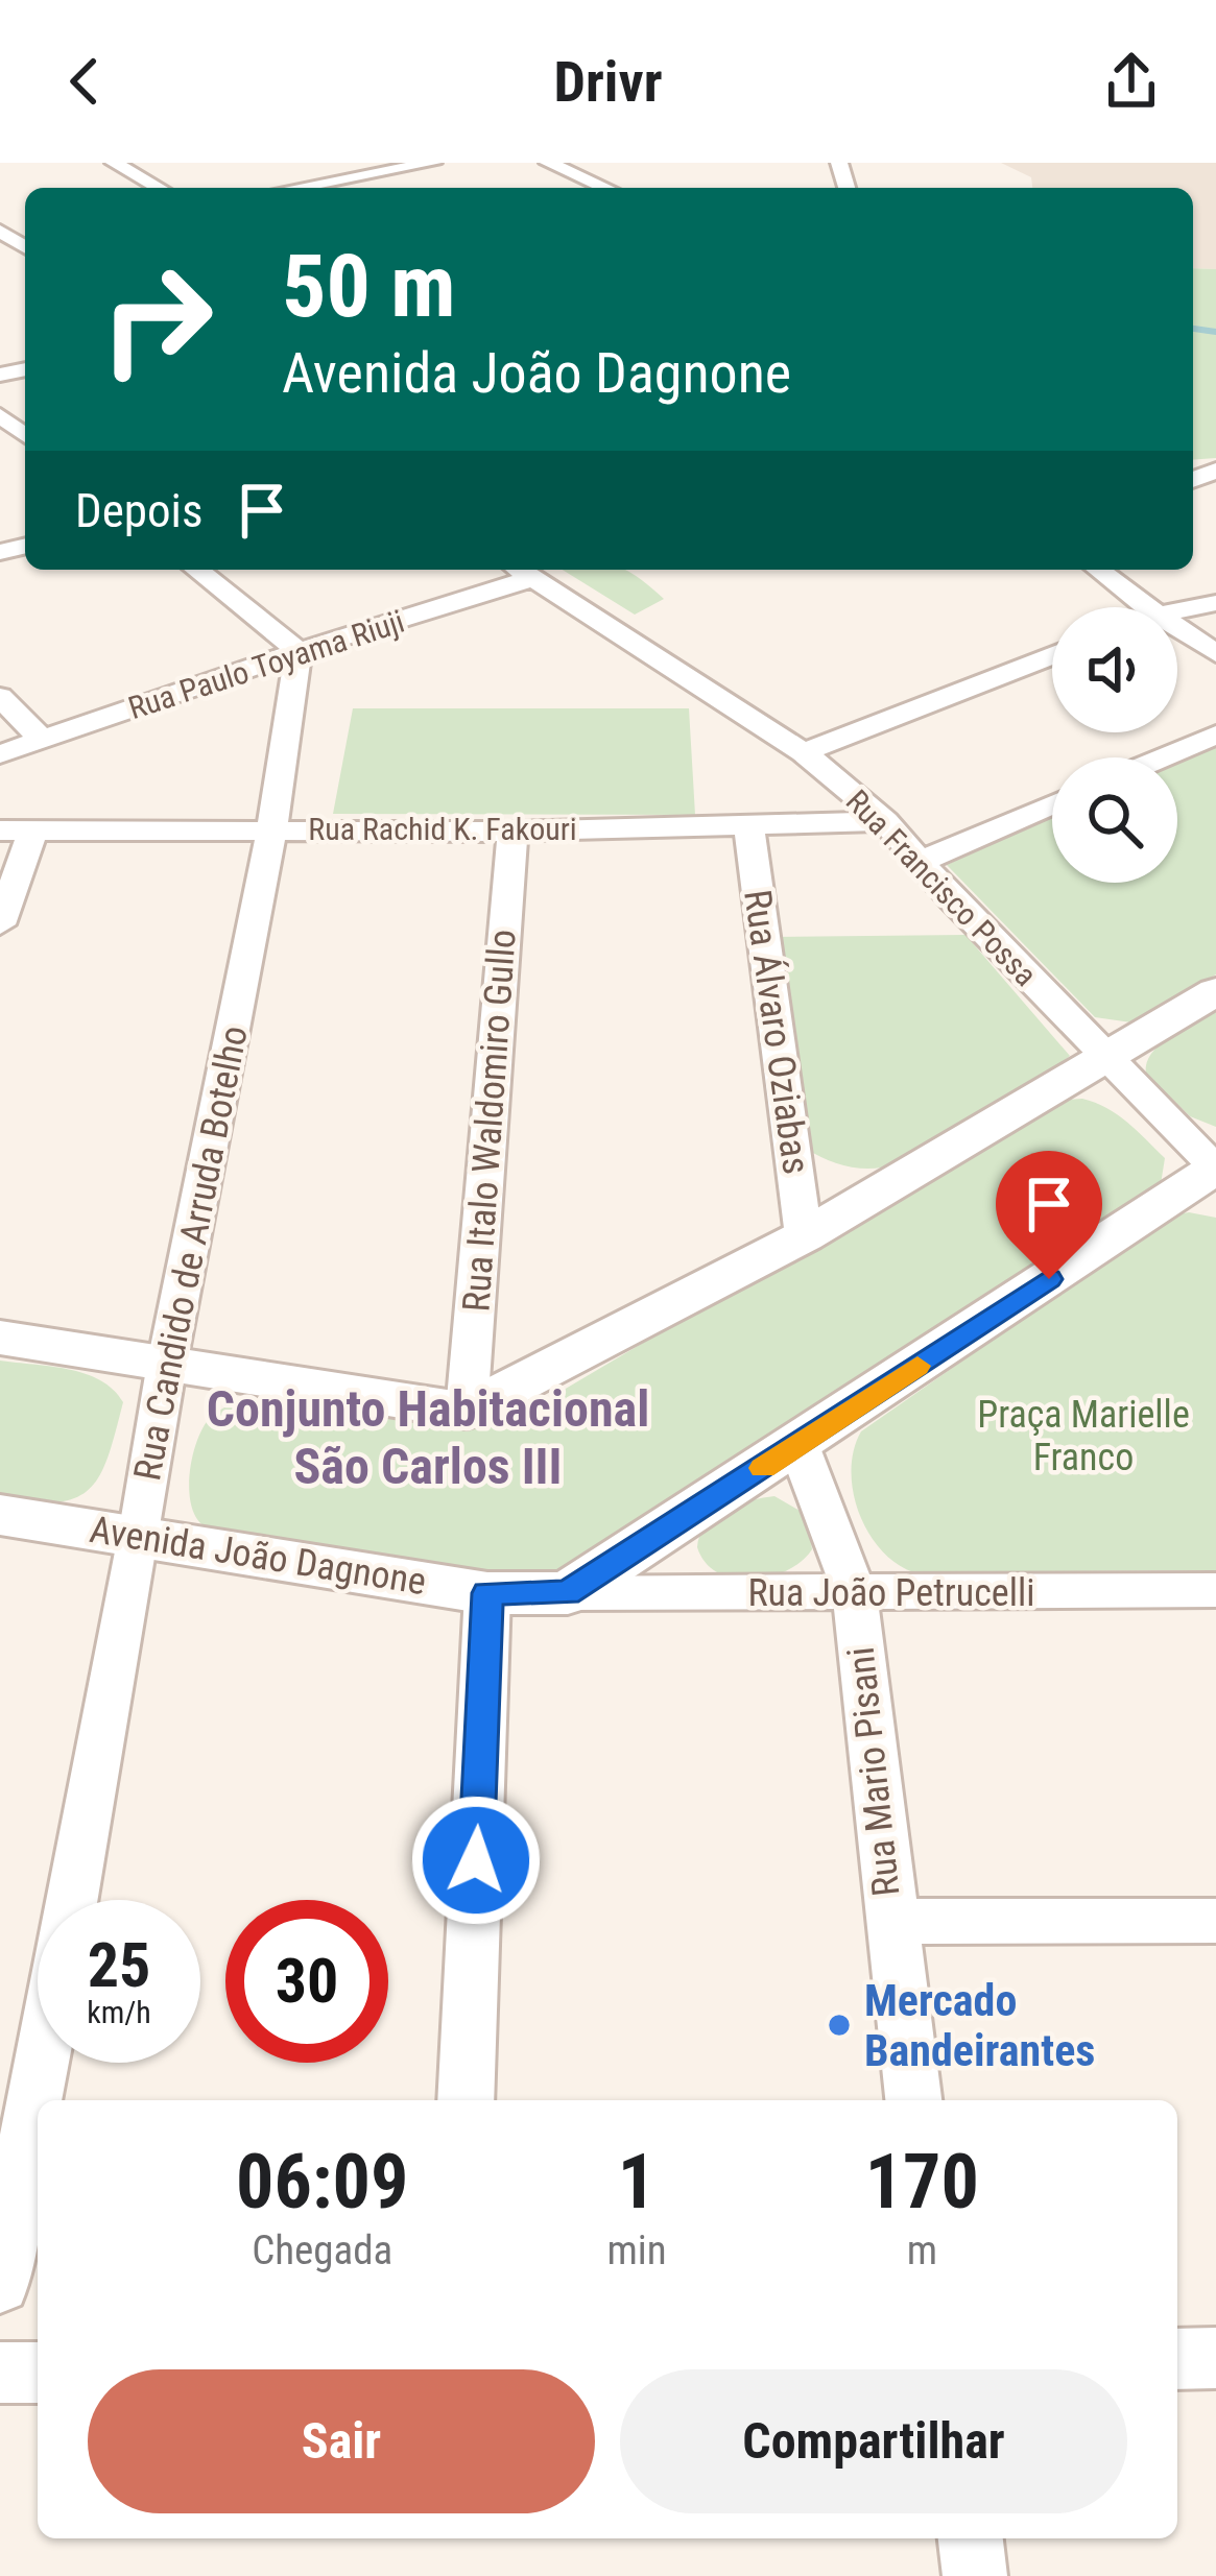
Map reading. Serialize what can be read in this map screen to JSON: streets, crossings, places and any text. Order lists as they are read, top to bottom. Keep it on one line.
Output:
{"streets":{"street":["Rua Paulo Toyama Riuji","Rua Rachid K. Fakouri","Rua Francisco Possa","Rua Álvaro Oziabas","Rua Italo Waldomiro Gullo","Rua Candido de Arruda Botelho","Avenida João Dagnone","Rua João Petrucelli","Rua Mario Pisani"]},"crossings":[["Rua Paulo Toyama Riuji","Rua Francisco Possa"],["Rua Paulo Toyama Riuji","Rua Candido de Arruda Botelho"],["Rua Rachid K. Fakouri","Rua Francisco Possa"],["Rua Rachid K. Fakouri","Rua Álvaro Oziabas"],["Rua Rachid K. Fakouri","Rua Italo Waldomiro Gullo"],["Rua Rachid K. Fakouri","Rua Candido de Arruda Botelho"],["Rua Candido de Arruda Botelho","Avenida João Dagnone"],["Avenida João Dagnone","Rua João Petrucelli"],["Rua João Petrucelli","Rua Mario Pisani"]],"districts":["Conjunto Habitacional São Carlos III"],"parks":["Praça Marielle Franco"],"places":["Mercado Bandeirantes"],"page":{"header":"Drivr","turn":["50 m","Avenida João Dagnone"],"then":"Depois","speed":"25 km/h","limit":"30","eta":["06:09","Chegada","1","min","170","m"],"buttons":["Sair","Compartilhar"]}}
